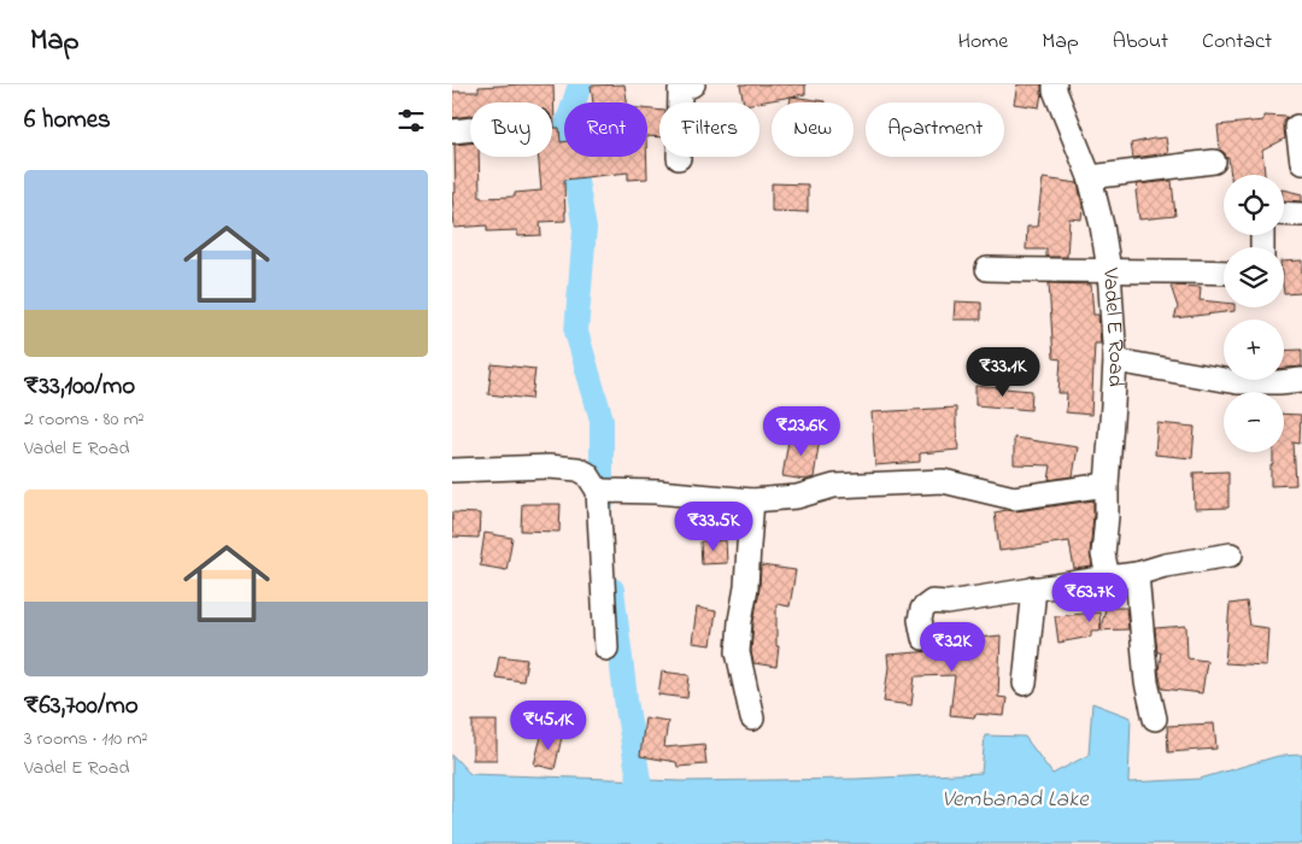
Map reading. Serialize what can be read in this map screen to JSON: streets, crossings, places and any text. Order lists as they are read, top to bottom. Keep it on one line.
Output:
{"streets":{"street":["Vadel E Road"]},"water":["Vembanad Lake"],"page":{"header":"Map","nav":["Home","Map","About","Contact"],"heading":"6 homes","chip":["Buy","Rent","Filters","New","Apartment"],"list":[{"name":"₹33,100/mo","note":"2 rooms · 80 m² · Vadel E Road"},{"name":"₹63,700/mo","note":"3 rooms · 110 m² · Vadel E Road"}],"map_buttons":["+","−"],"price":["₹33.1K","₹23.6K","₹33.5K","₹63.7K","₹32K","₹45.1K"]}}
